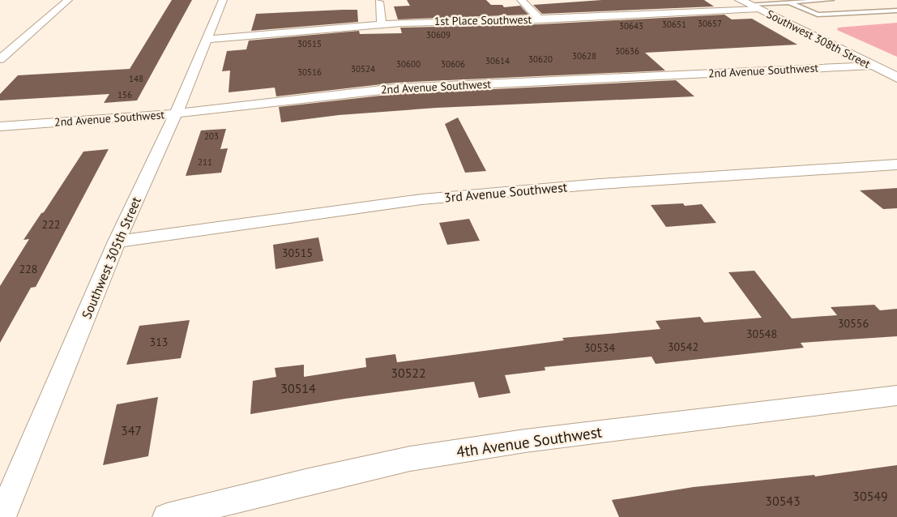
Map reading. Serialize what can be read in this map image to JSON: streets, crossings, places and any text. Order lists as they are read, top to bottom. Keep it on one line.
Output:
{"streets":{"street":["1st Place Southwest","Southwest 308th Street","2nd Avenue Southwest","3rd Avenue Southwest","Southwest 305th Street","4th Avenue Southwest"]},"crossings":[["1st Place Southwest","Southwest 308th Street"],["1st Place Southwest","Southwest 305th Street"],["Southwest 308th Street","2nd Avenue Southwest"],["2nd Avenue Southwest","Southwest 305th Street"],["3rd Avenue Southwest","Southwest 305th Street"]],"house_numbers":["30657","30651","30643","30609","30515","30636","30628","30620","30614","30600","30606","30524","30516","148","156","203","211","222","30515","228","30556","30548","313","30542","30534","30522","30514","347","30549","30543"]}
